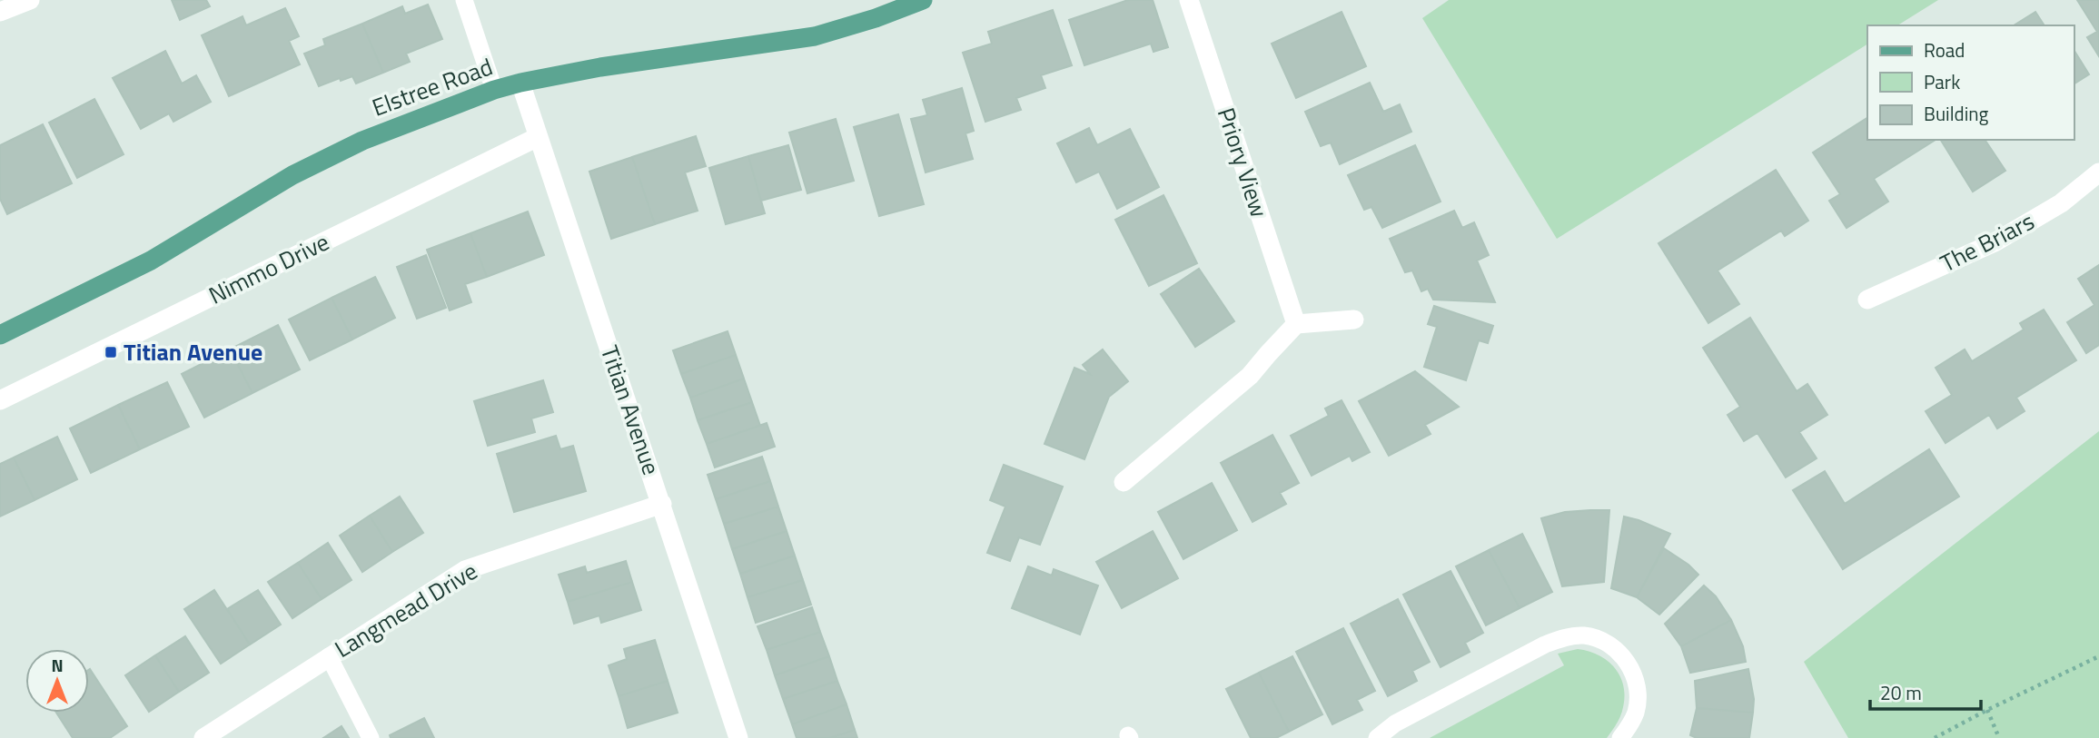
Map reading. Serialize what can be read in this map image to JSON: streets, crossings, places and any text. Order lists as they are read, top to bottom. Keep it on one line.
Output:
{"streets":{"main road":["Elstree Road"],"street":["Priory View","The Briars","Nimmo Drive","Titian Avenue","Langmead Drive"]},"crossings":[["Elstree Road","Titian Avenue"],["Nimmo Drive","Titian Avenue"],["Titian Avenue","Langmead Drive"]],"places":{"transit":["Titian Avenue"]},"legend":["Road","Park","Building"],"scale_bar":"20 m","north":"top"}
